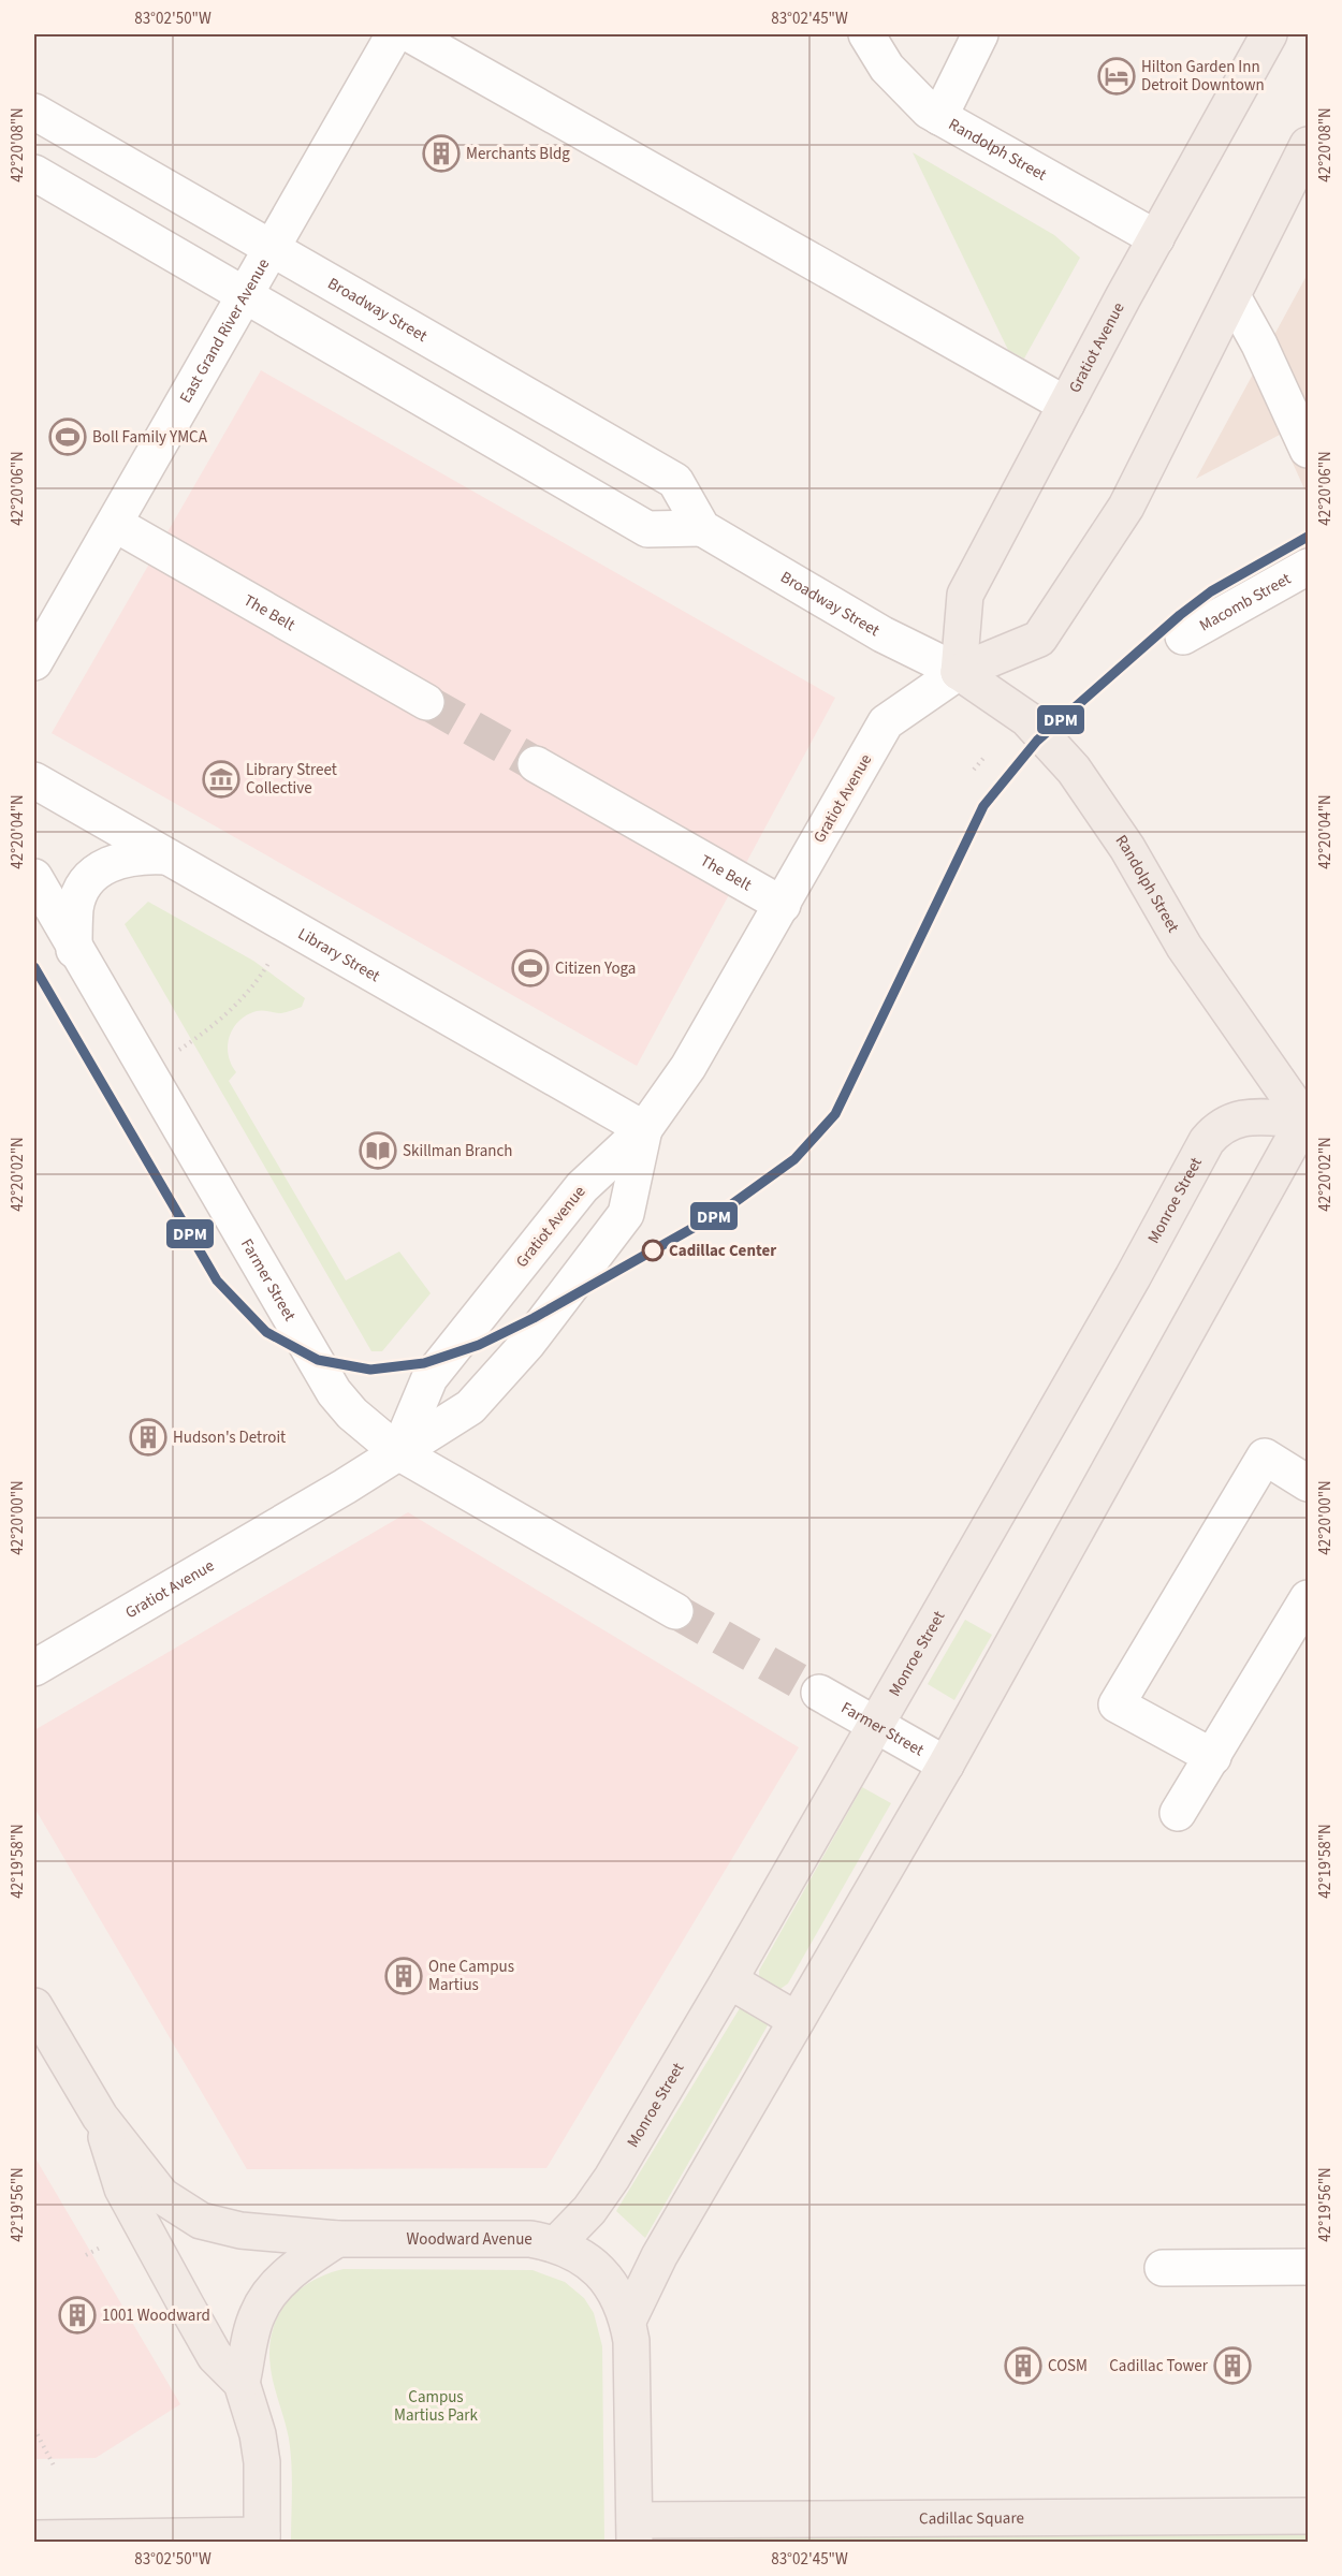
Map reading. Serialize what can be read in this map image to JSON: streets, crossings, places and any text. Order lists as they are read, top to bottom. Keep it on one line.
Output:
{"streets":{"main road":["Randolph Street","Gratiot Avenue","Monroe Street","Woodward Avenue","Cadillac Square"],"street":["Broadway Street","East Grand River Avenue","Macomb Street","The Belt","Library Street","Farmer Street"]},"crossings":[["Randolph Street","Broadway Street"],["Randolph Street","Gratiot Avenue"],["Randolph Street","Monroe Street"],["Broadway Street","East Grand River Avenue"],["Broadway Street","Gratiot Avenue"],["East Grand River Avenue","The Belt"],["Gratiot Avenue","The Belt"],["Gratiot Avenue","Library Street"],["Gratiot Avenue","Farmer Street"],["Monroe Street","Farmer Street"],["Monroe Street","Woodward Avenue"],["Woodward Avenue","Cadillac Square"]],"parks":["Campus Martius Park"],"places":{"hotel":["Hilton Garden Inn Detroit Downtown"],"building":["Merchants Bldg","Hudson's Detroit","One Campus Martius","1001 Woodward","COSM","Cadillac Tower"],"sports":["Boll Family YMCA","Citizen Yoga"],"museum":["Library Street Collective"],"library":["Skillman Branch"],"other":["Cadillac Center"]},"lines":["transit line DPM"],"coordinates":["83°02'50\"W","83°02'45\"W","42°20'08\"N","42°20'06\"N","42°20'04\"N","42°20'02\"N","42°20'00\"N","42°19'58\"N","42°19'56\"N"]}
